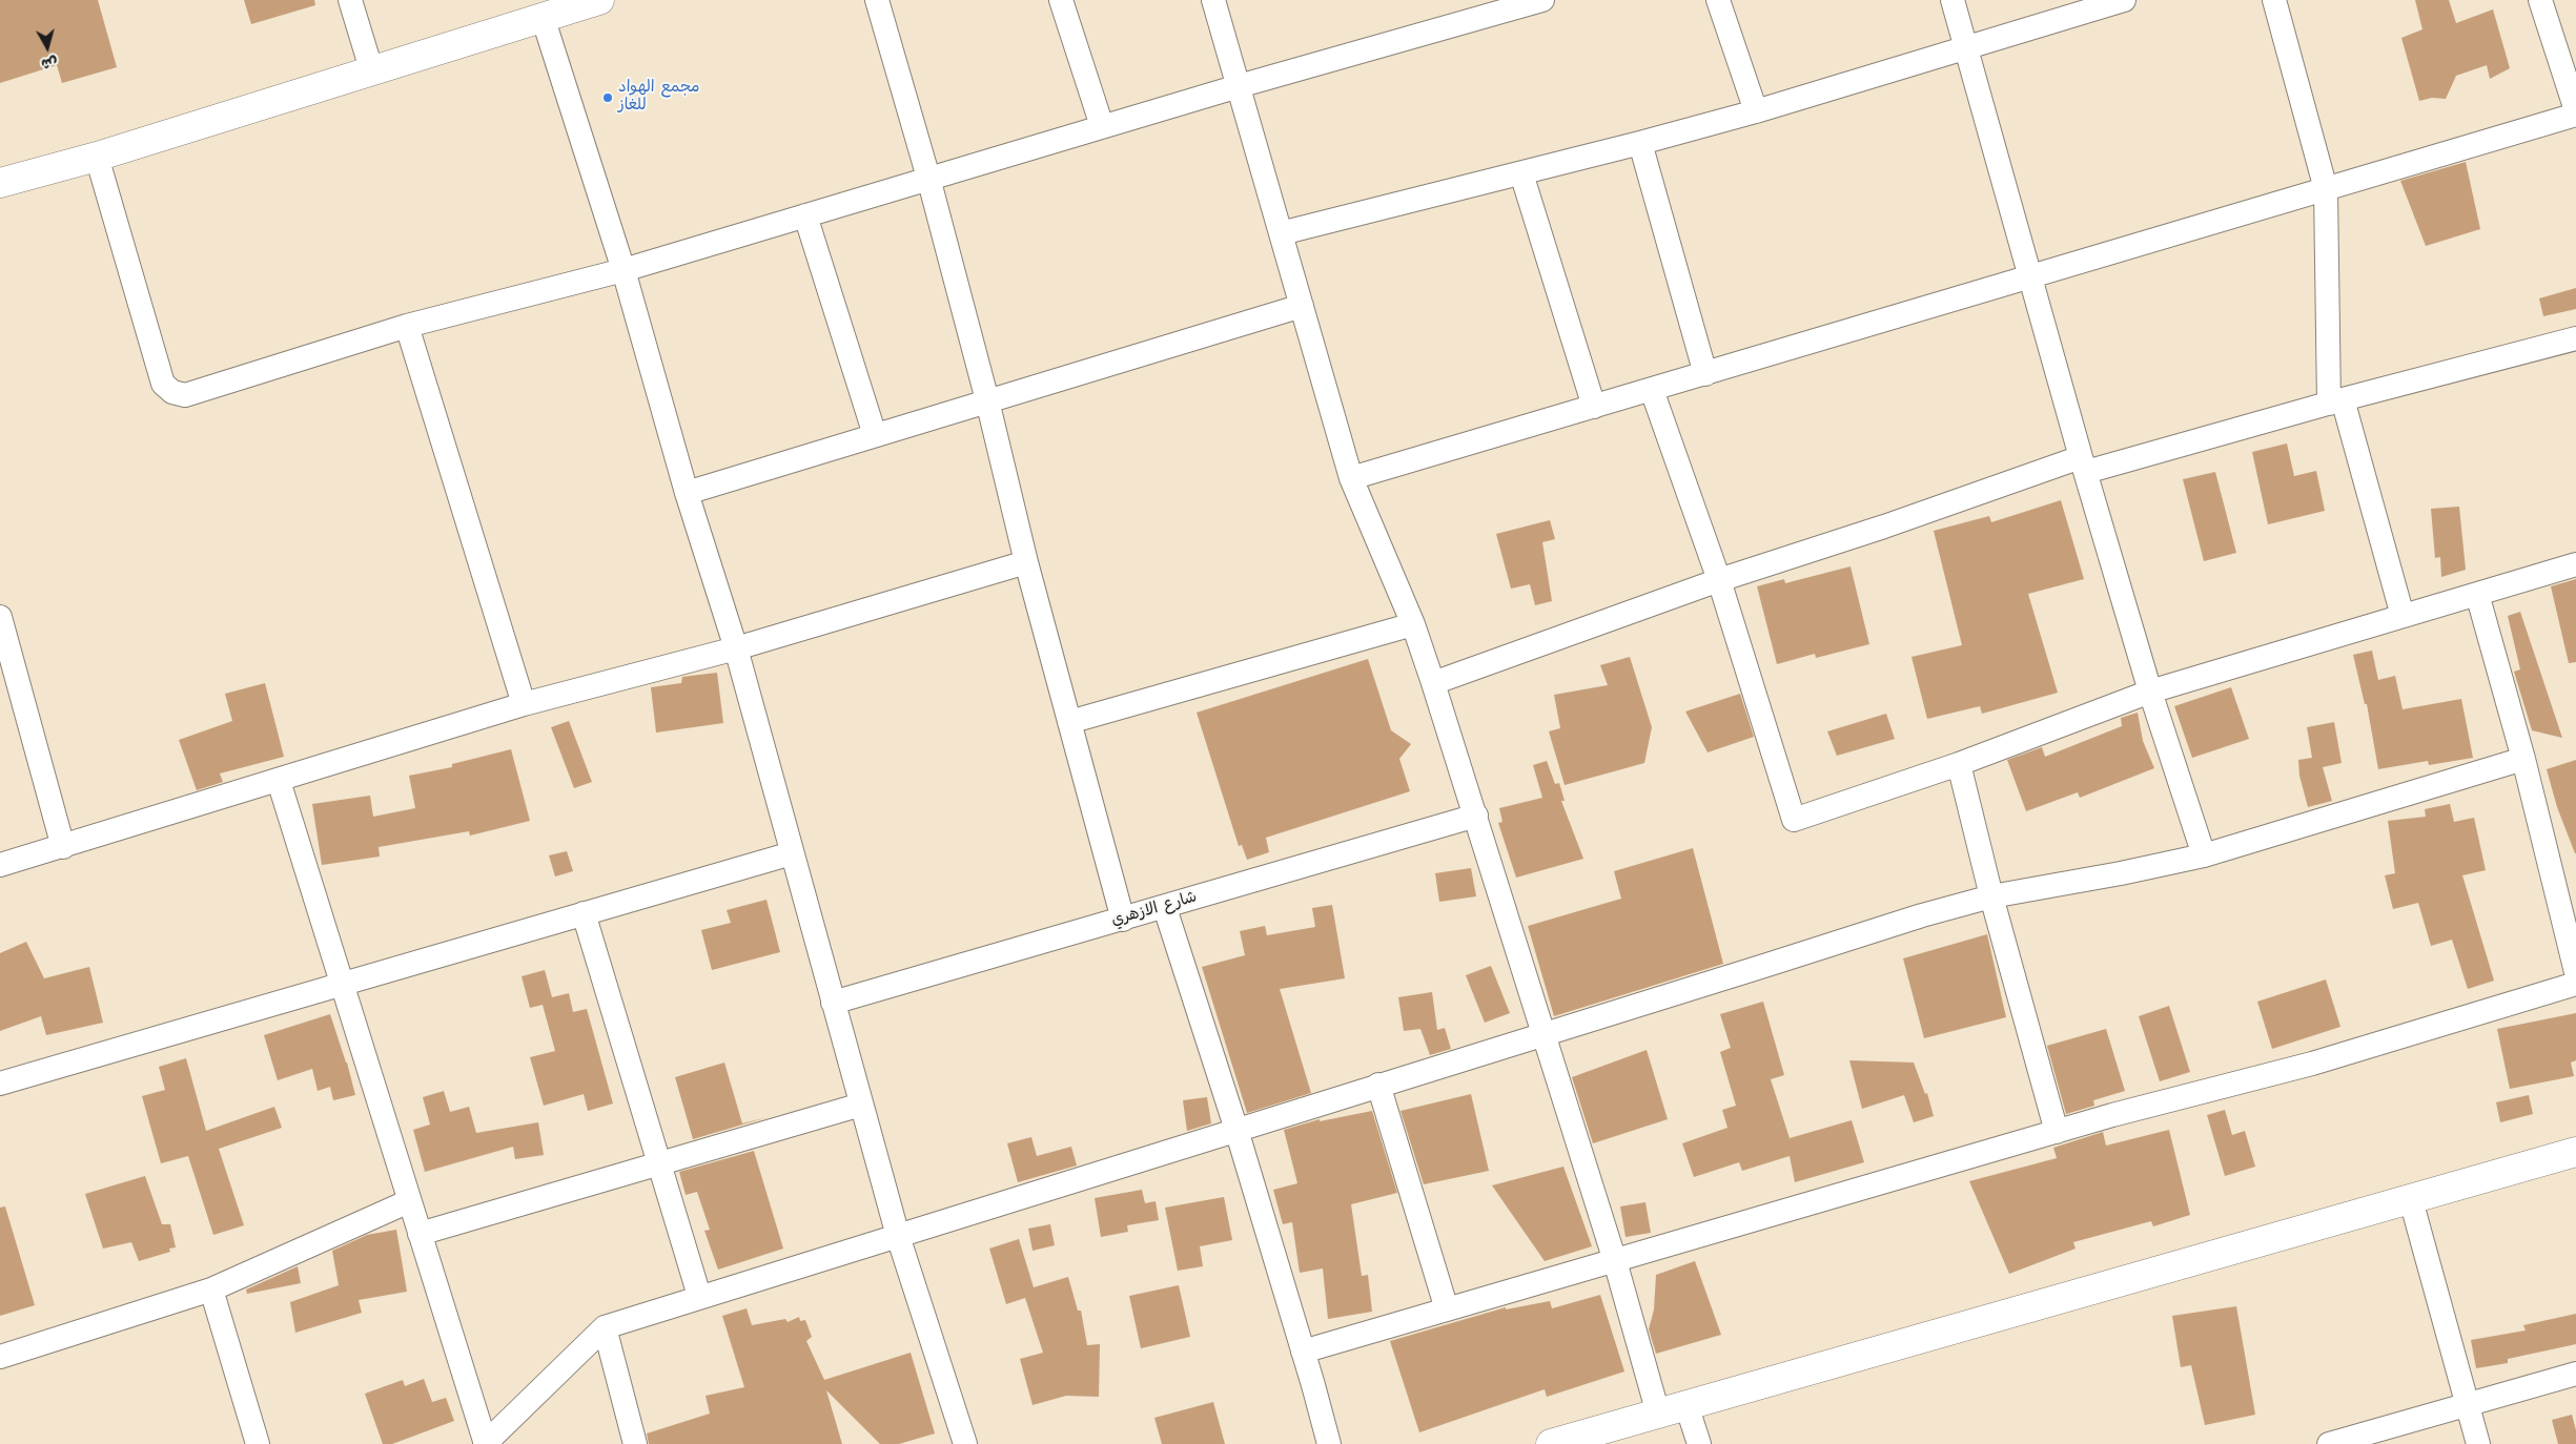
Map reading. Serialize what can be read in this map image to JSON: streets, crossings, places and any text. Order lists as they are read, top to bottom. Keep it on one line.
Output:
{"streets":{"street":["شارع الازهري"]},"places":["مجمع الهواد للغاز"],"north":"bottom"}
